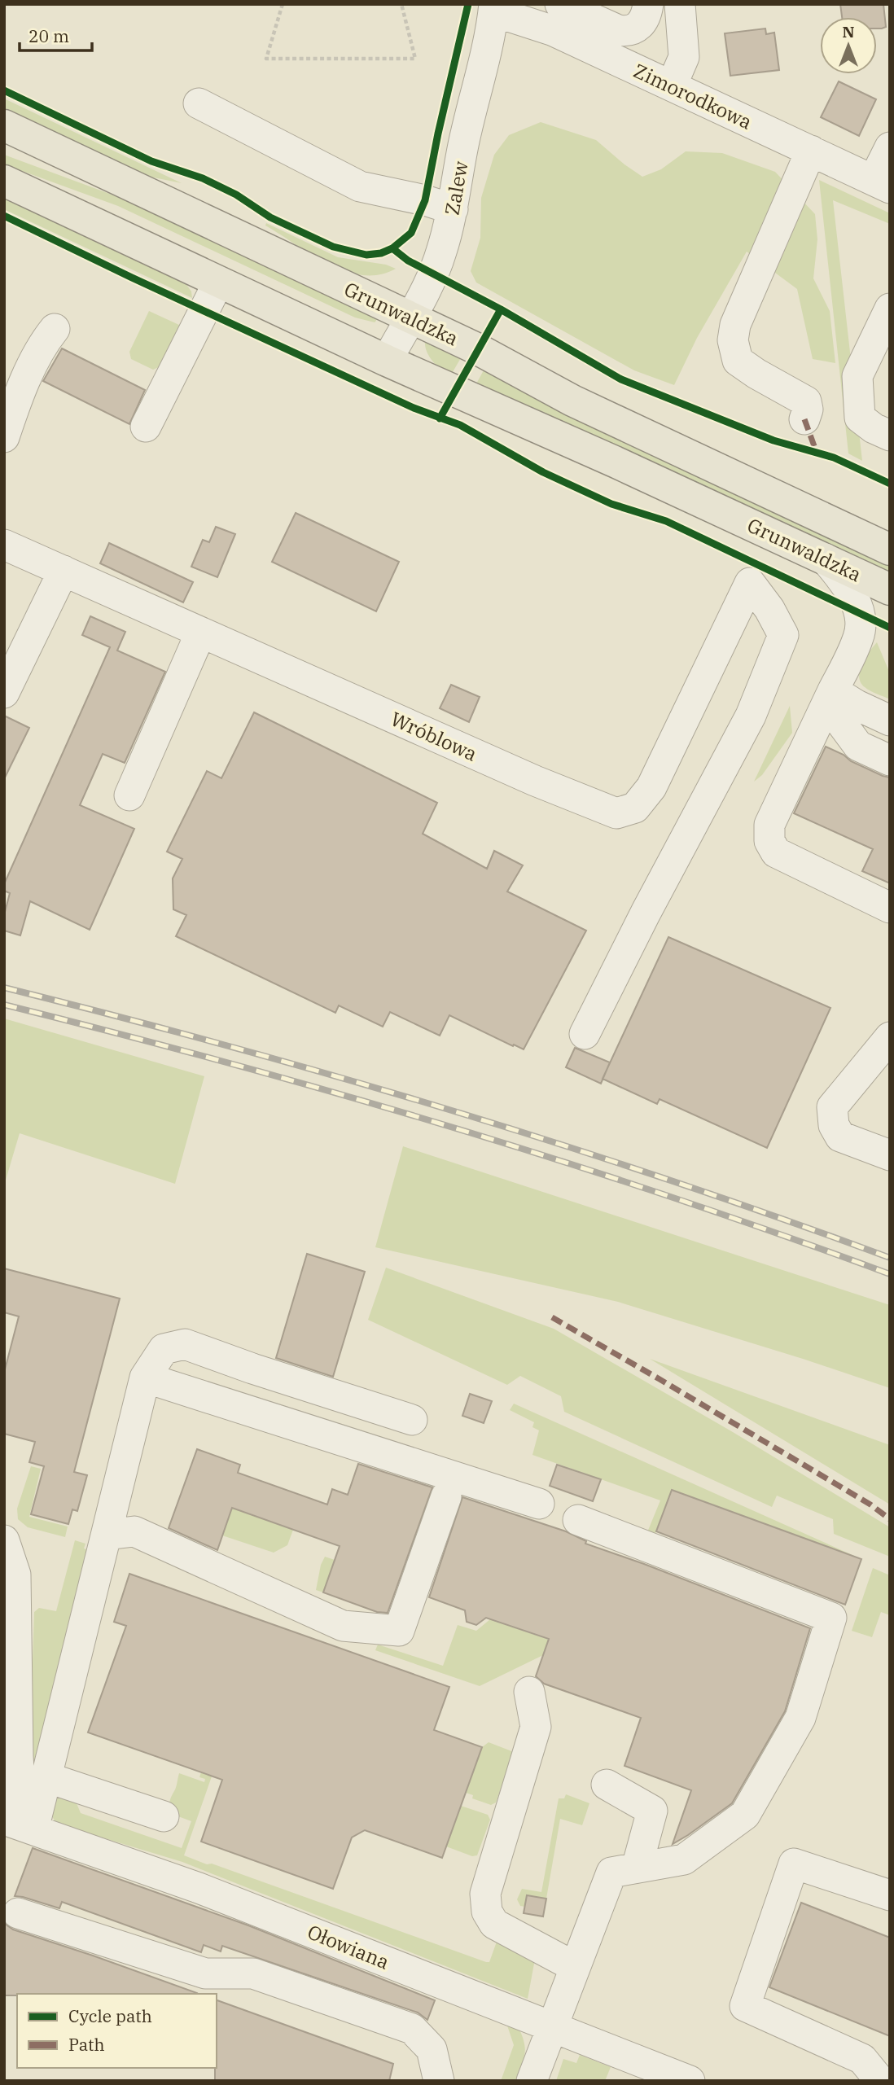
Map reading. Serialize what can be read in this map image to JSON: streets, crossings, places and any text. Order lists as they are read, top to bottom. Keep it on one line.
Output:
{"streets":{"main road":["Grunwaldzka"],"street":["Zimorodkowa","Zalew","Wróblowa","Ołowiana"]},"crossings":[["Zimorodkowa","Zalew"],["Zalew","Grunwaldzka"]],"legend":["Cycle path","Path"],"scale_bar":"20 m","north":"top"}
